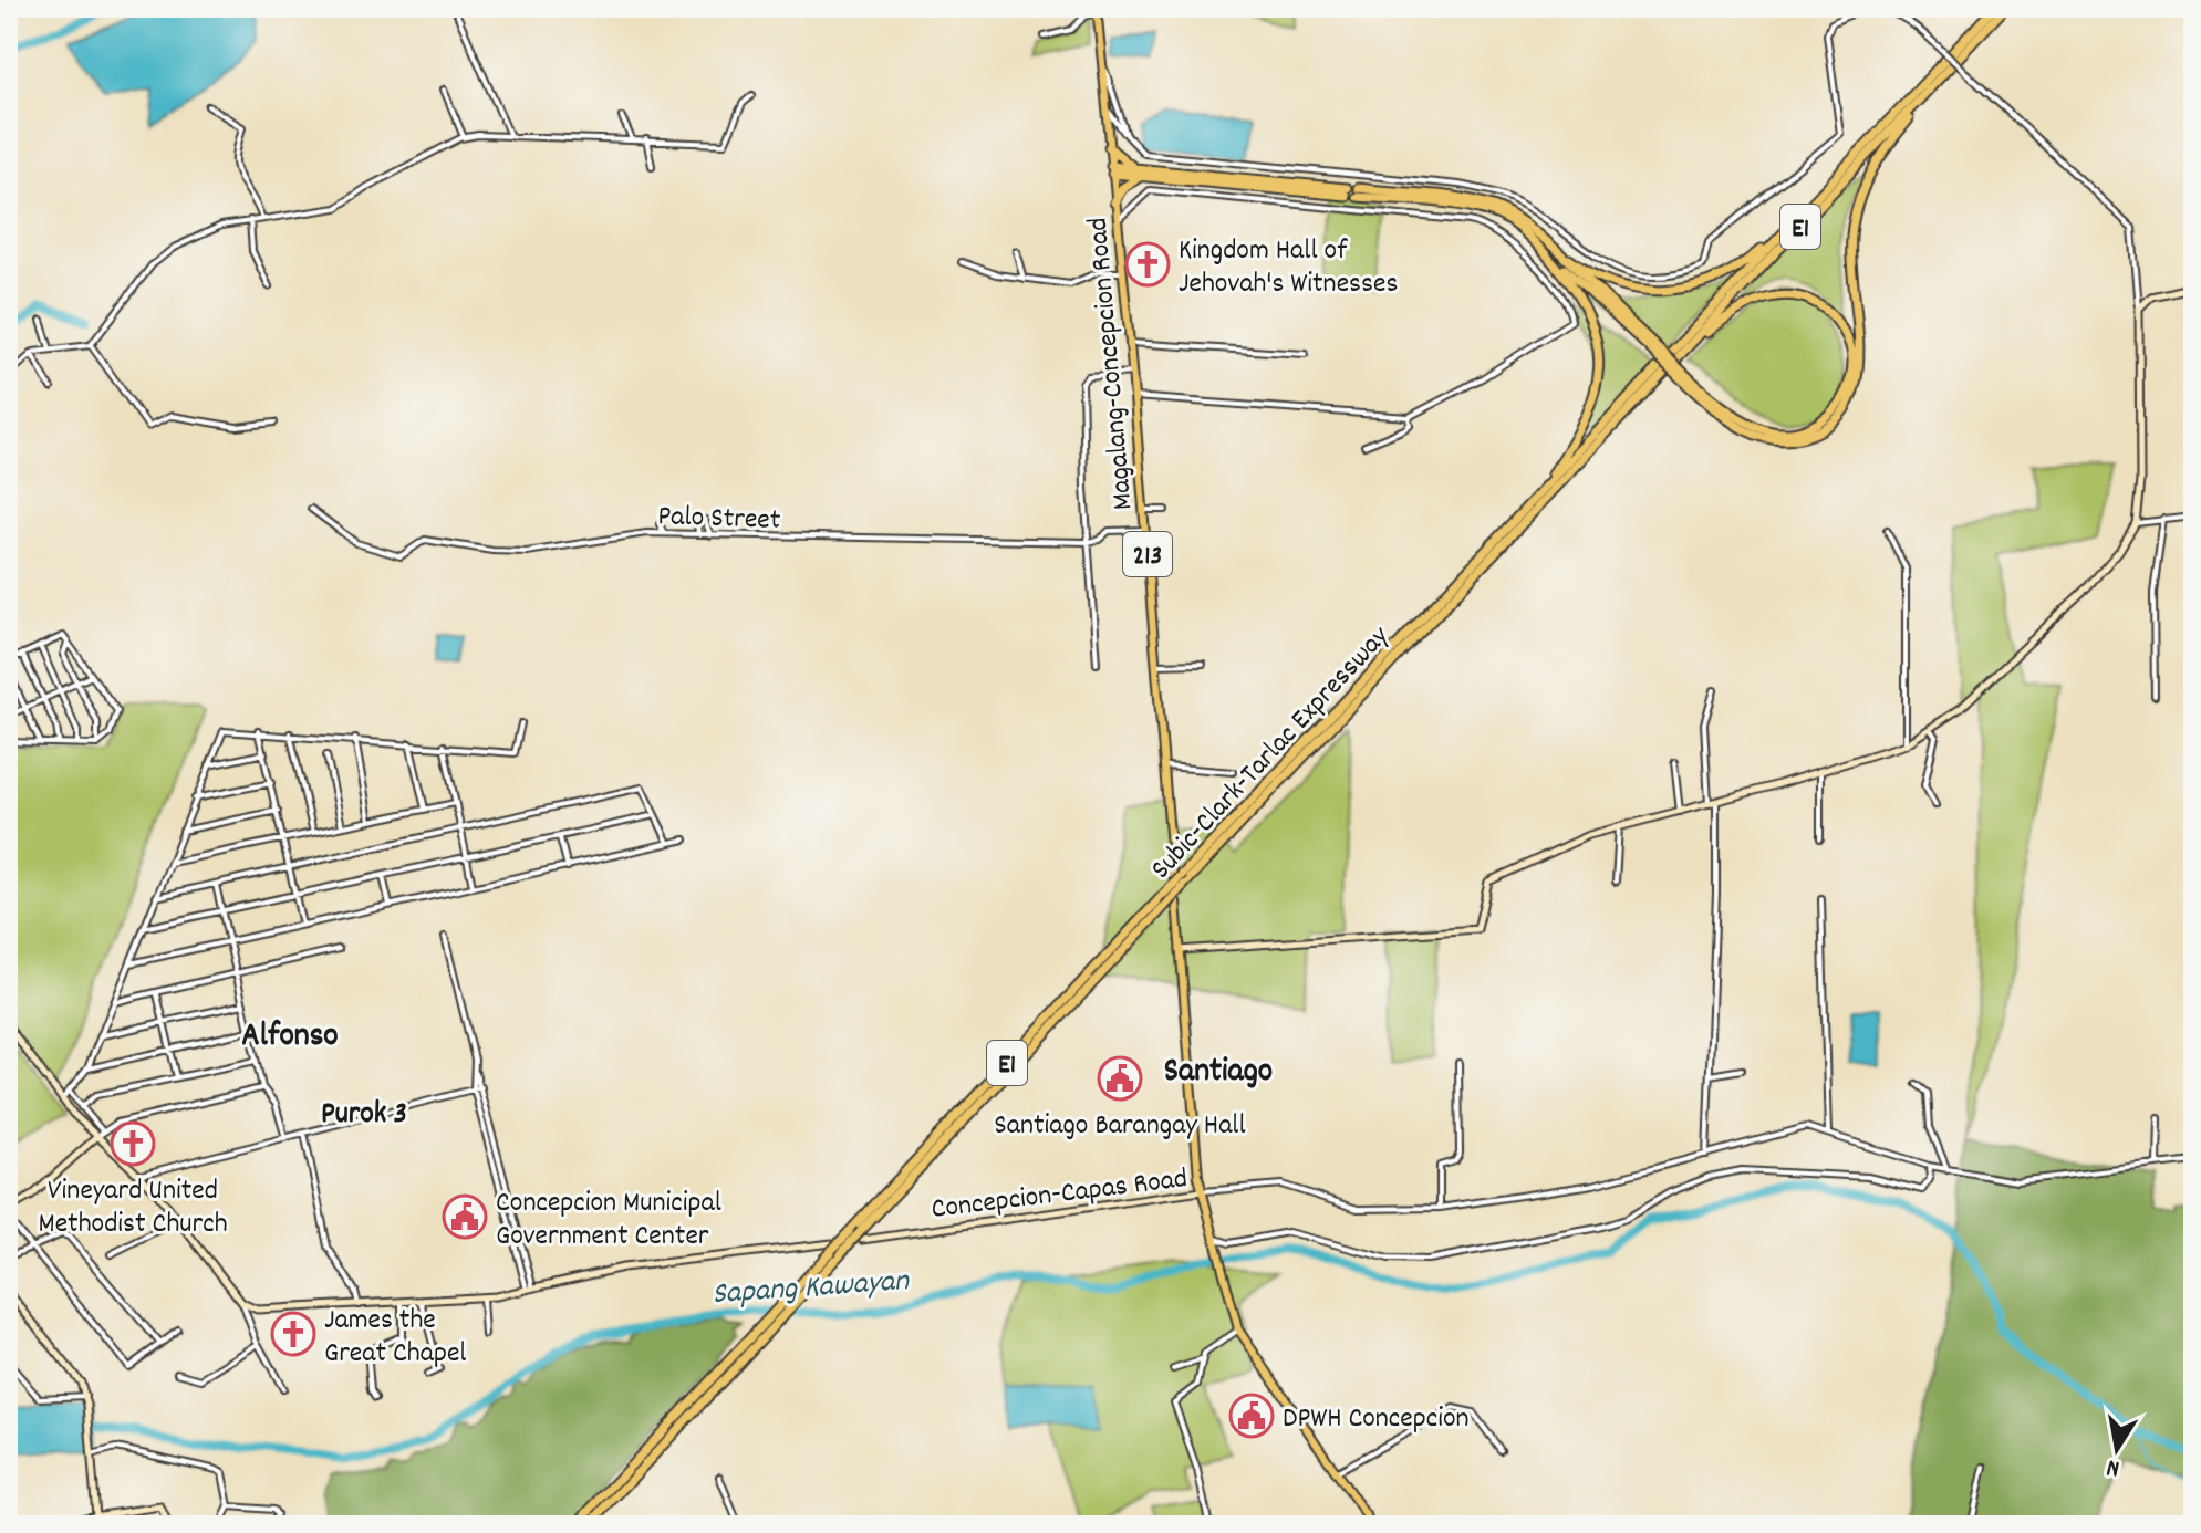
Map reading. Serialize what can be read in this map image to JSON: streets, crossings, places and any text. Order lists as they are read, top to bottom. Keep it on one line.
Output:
{"streets":{"highway":["E1","Subic-Clark-Tarlac Expressway"],"main road":["Magalang-Concepcion Road","213","Concepcion-Capas Road"],"street":["Palo Street"]},"crossings":[["Magalang-Concepcion Road","Palo Street"],["Magalang-Concepcion Road","Subic-Clark-Tarlac Expressway"],["Subic-Clark-Tarlac Expressway","Concepcion-Capas Road"]],"districts":["Alfonso","Santiago","Purok 3"],"water":["Sapang Kawayan"],"places":{"church":["Kingdom Hall of Jehovah's Witnesses","Vineyard United Methodist Church","James the Great Chapel"],"public building":["Santiago Barangay Hall","Concepcion Municipal Government Center","DPWH Concepcion"]},"north":"bottom"}
